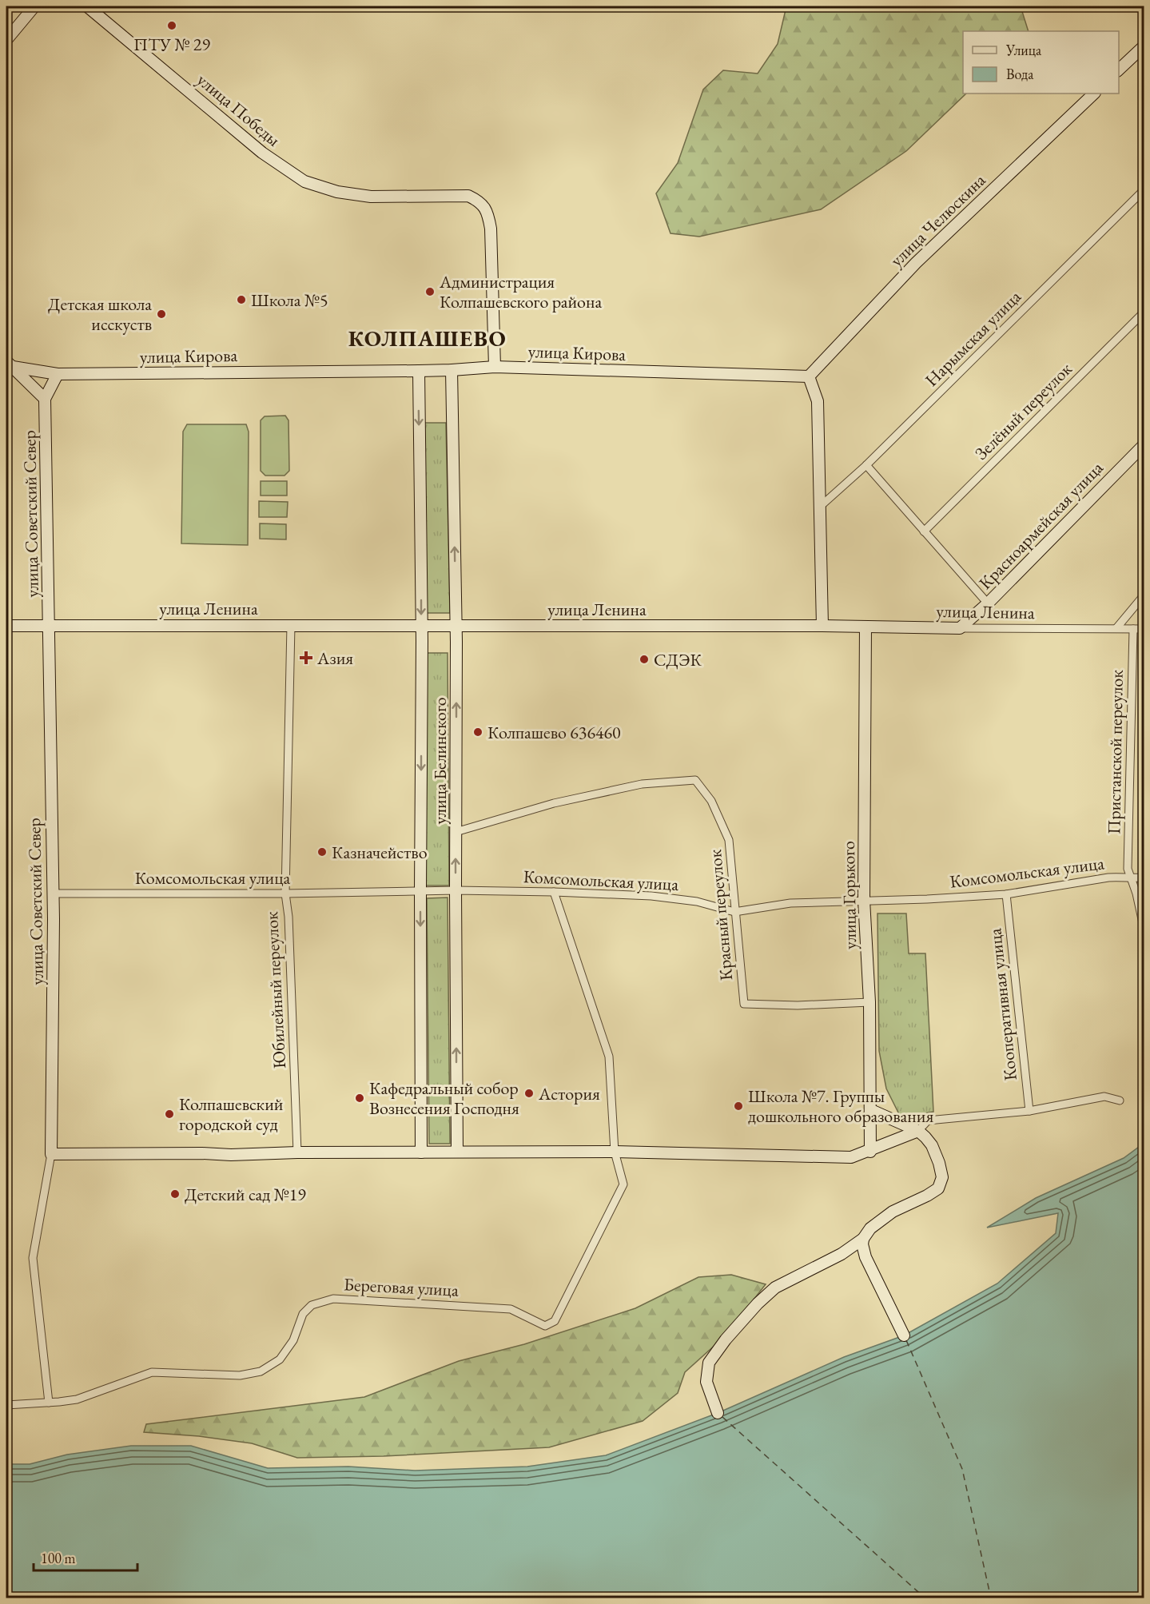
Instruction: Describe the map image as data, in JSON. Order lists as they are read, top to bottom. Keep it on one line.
{"streets":{"street":["улица Победы","улица Челюскина","Нарымская улица","улица Кирова","Зелёный переулок","улица Советский Север","Красноармейская улица","улица Ленина","Пристанской переулок","улица Белинского","Комсомольская улица","улица Горького","Красный переулок","Юбилейный переулок","Кооперативная улица","Береговая улица"]},"crossings":[["улица Победы","улица Кирова"],["улица Челюскина","улица Кирова"],["улица Кирова","улица Белинского"],["улица Советский Север","улица Ленина"],["улица Советский Север","Комсомольская улица"],["улица Советский Север","Береговая улица"],["Красноармейская улица","улица Ленина"],["улица Ленина","Пристанской переулок"],["улица Ленина","улица Белинского"],["улица Ленина","улица Горького"],["улица Ленина","Юбилейный переулок"],["Пристанской переулок","Комсомольская улица"],["улица Белинского","Комсомольская улица"],["улица Белинского","Красный переулок"],["Комсомольская улица","улица Горького"],["Комсомольская улица","Красный переулок"],["Комсомольская улица","Юбилейный переулок"],["Комсомольская улица","Кооперативная улица"],["улица Горького","Красный переулок"]],"districts":["КОЛПАШЕВО"],"places":{"other":["ПТУ № 29","Администрация Колпашевского района","Школа №5","Детская школа исскуств","СДЭК","Колпашево 636460","Казначейство","Астория","Кафедральный собор Вознесения Господня","Школа №7. Группы дошкольного образования","Колпашевский городской суд","Детский сад №19"],"health":["Азия"]},"legend":["Улица","Вода"],"scale_bar":"100 m"}
